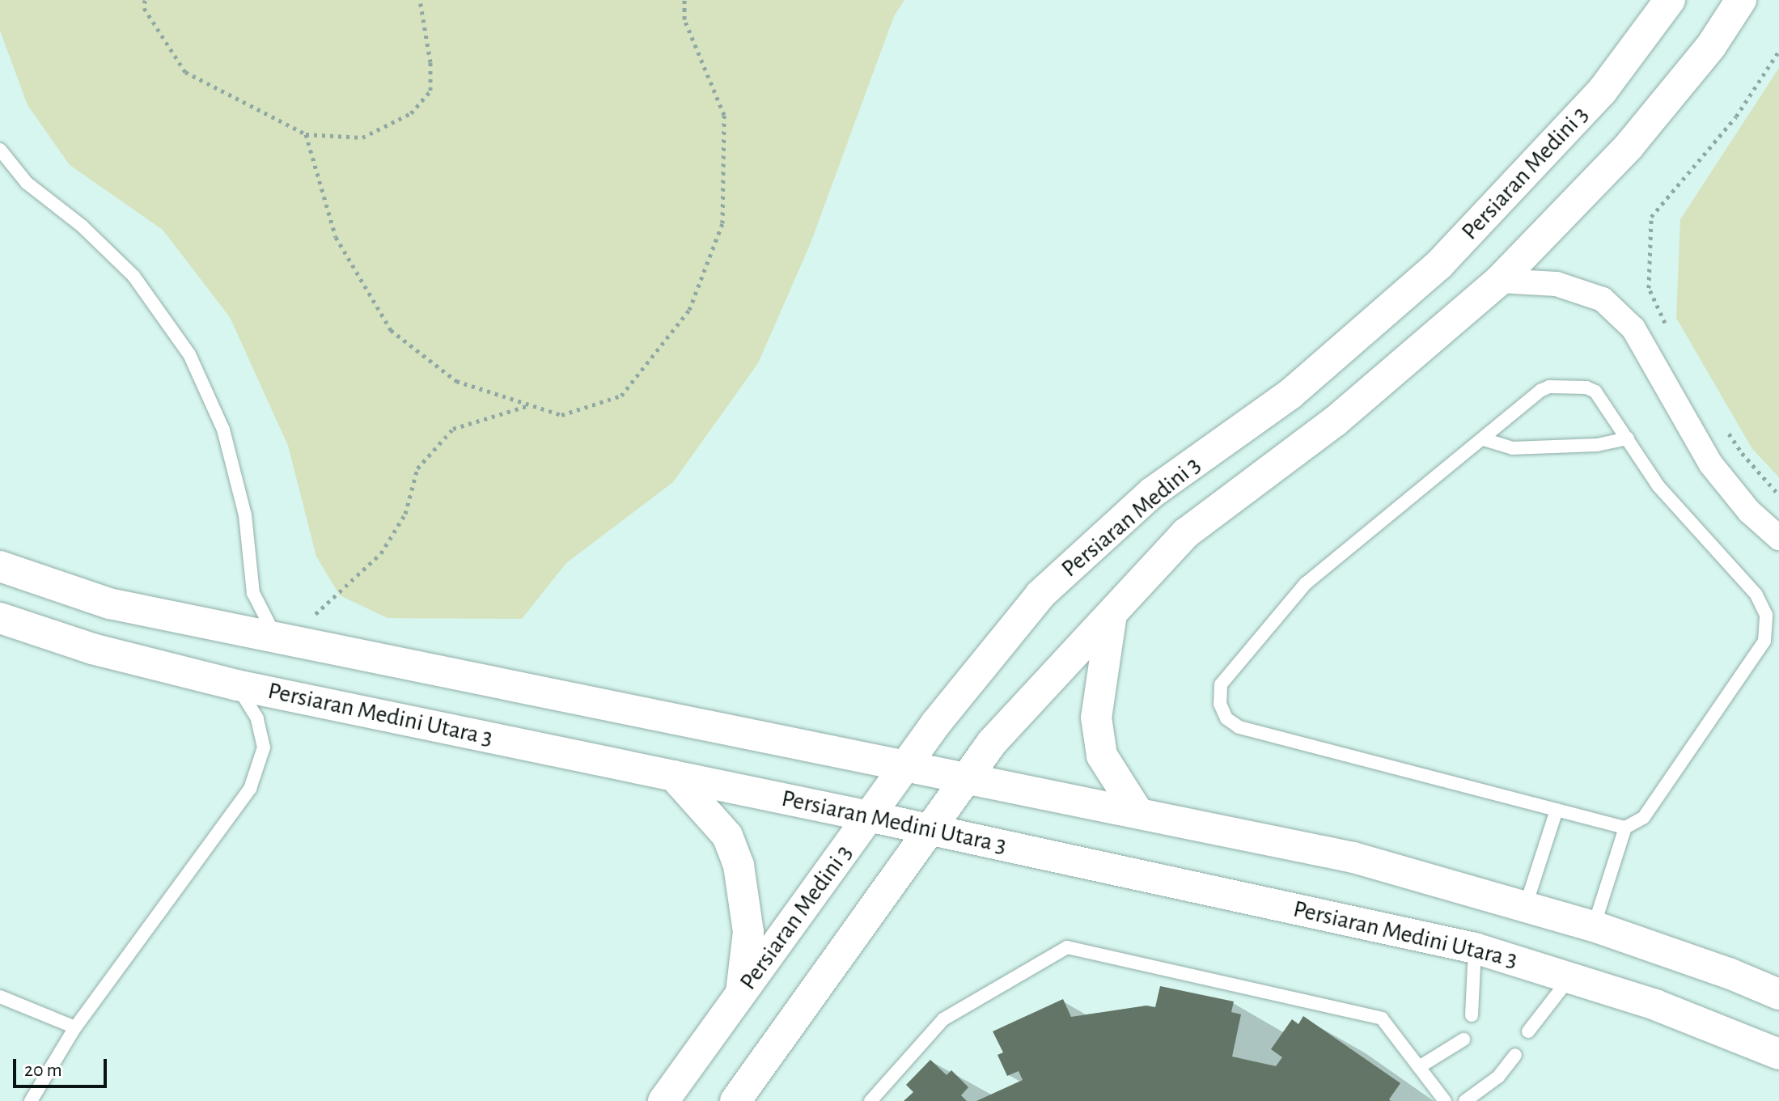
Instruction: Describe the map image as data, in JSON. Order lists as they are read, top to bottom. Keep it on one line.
{"streets":{"street":["Persiaran Medini 3","Persiaran Medini Utara 3"]},"crossings":[["Persiaran Medini 3","Persiaran Medini Utara 3"]],"scale_bar":"20 m"}
